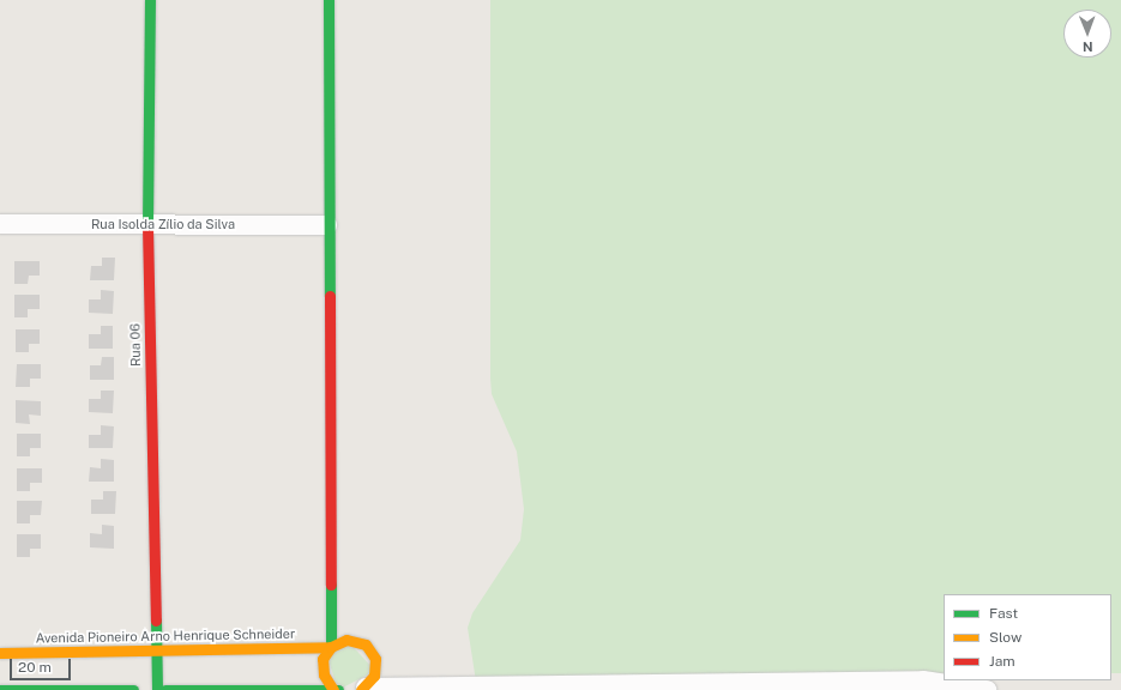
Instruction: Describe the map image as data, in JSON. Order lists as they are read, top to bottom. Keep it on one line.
{"streets":{"street":["Rua Isolda Zílio da Silva","Rua 06","Avenida Pioneiro Arno Henrique Schneider"]},"crossings":[["Rua Isolda Zílio da Silva","Rua 06"],["Rua 06","Avenida Pioneiro Arno Henrique Schneider"]],"legend":["Fast","Slow","Jam"],"scale_bar":"20 m","north":"bottom"}
